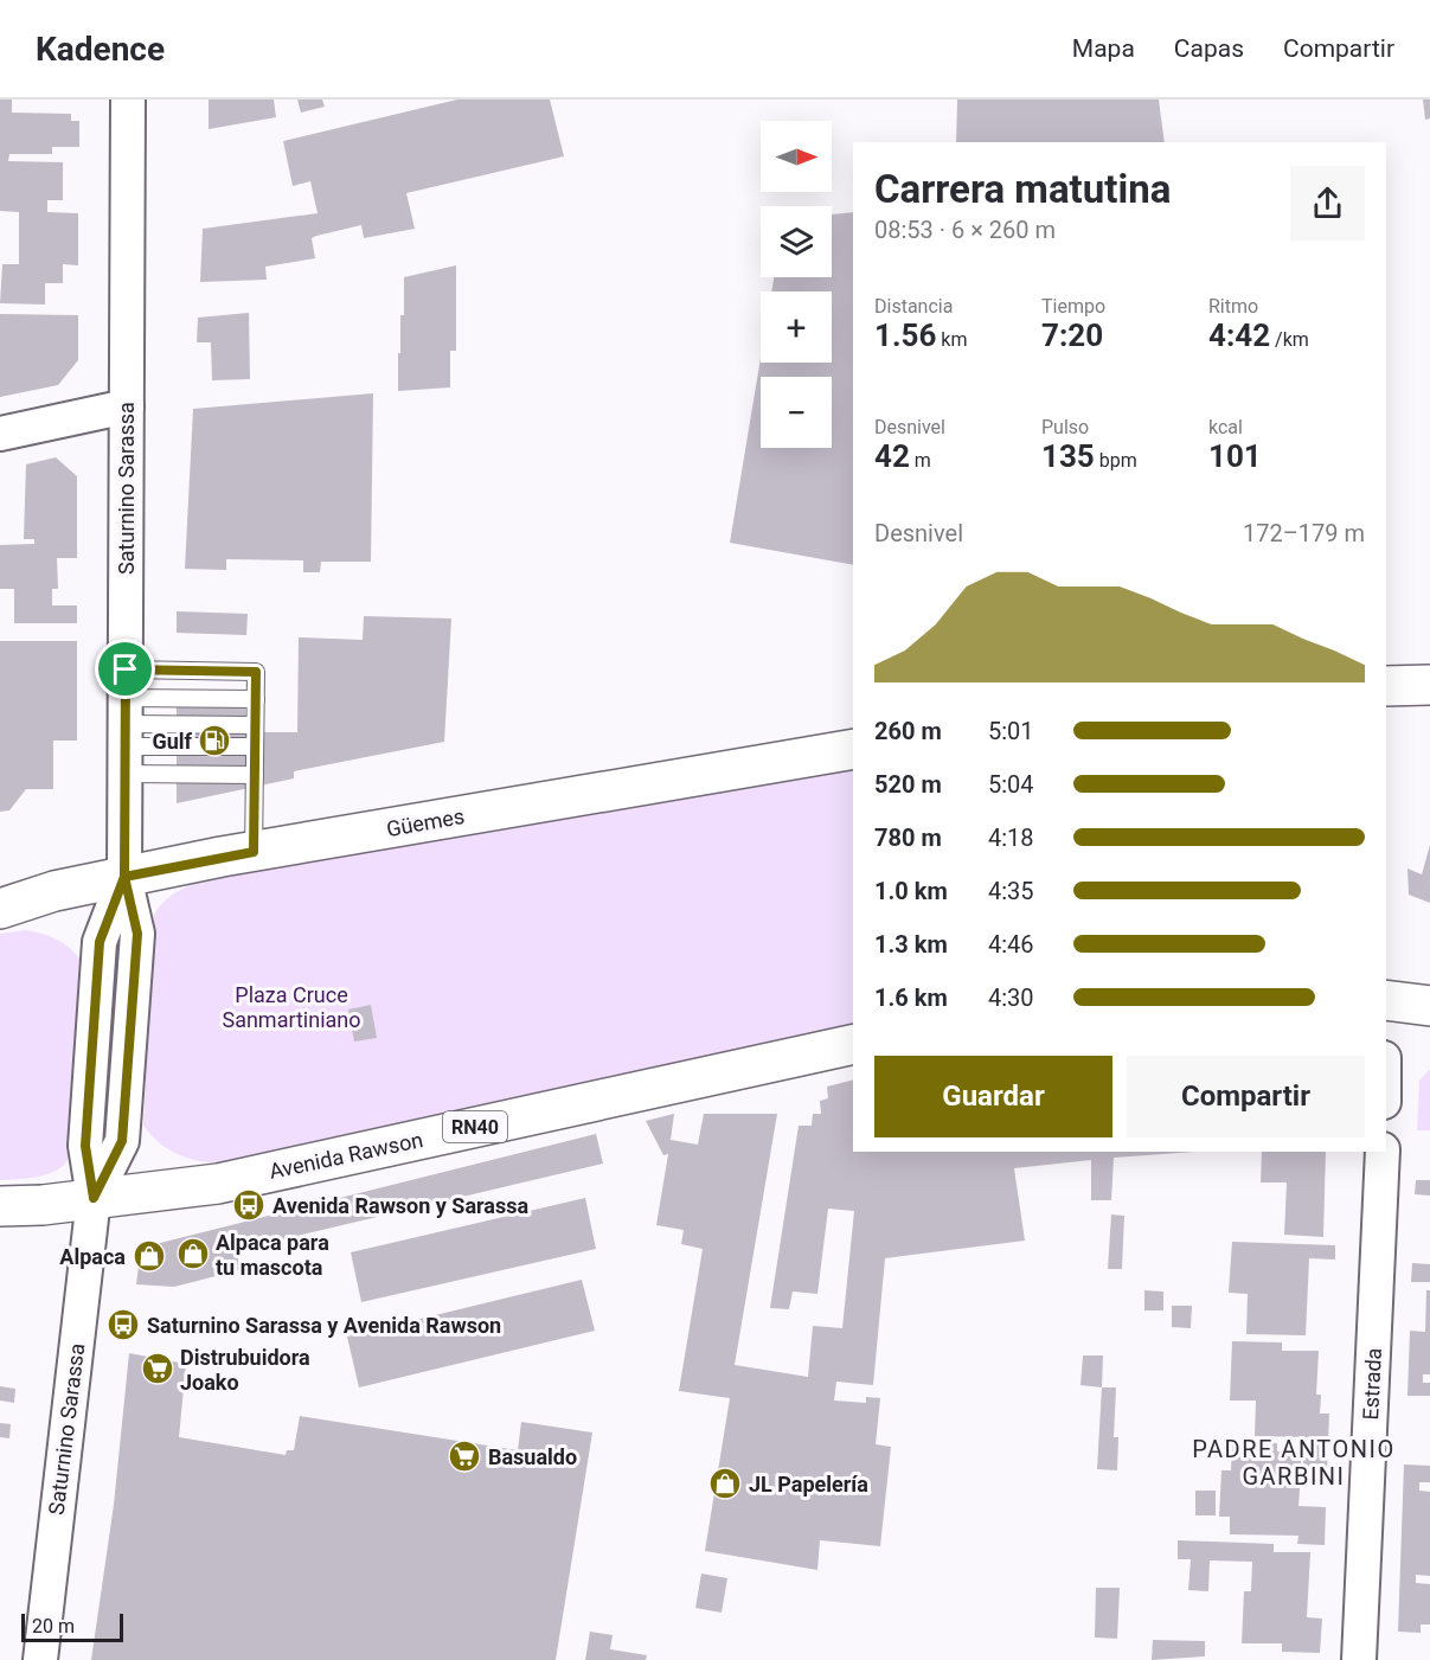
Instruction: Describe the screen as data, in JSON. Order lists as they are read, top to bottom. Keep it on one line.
{"streets":{"main road":["Güemes","RN40","Avenida Rawson"],"street":["Saturnino Sarassa","Estrada"]},"crossings":[["Saturnino Sarassa","Güemes"],["Saturnino Sarassa","Avenida Rawson"]],"districts":["PADRE ANTONIO GARBINI"],"parks":["Plaza Cruce Sanmartiniano"],"places":{"fuel station":["Gulf"],"bus stop":["Avenida Rawson y Sarassa","Saturnino Sarassa y Avenida Rawson"],"shop":["Alpaca para tu mascota","Alpaca","JL Papelería"],"supermarket":["Distrubuidora Joako","Basualdo"]},"scale_bar":"20 m","north":"right","page":{"header":"Kadence","nav":["Mapa","Capas","Compartir"],"map_buttons":["+","−"],"heading":["Carrera matutina","08:53 · 6 × 260 m"],"stats":[["Distancia","1.56 km"],["Tiempo","7:20"],["Ritmo","4:42 /km"],["Desnivel","42 m"],["Pulso","135 bpm"],["kcal","101"]],"chart":["Desnivel","172–179 m"],"list":[{"name":"260 m","note":"5:01"},{"name":"520 m","note":"5:04"},{"name":"780 m","note":"4:18"},{"name":"1.0 km","note":"4:35"},{"name":"1.3 km","note":"4:46"},{"name":"1.6 km","note":"4:30"}],"buttons":["Guardar","Compartir"],"scale":"20 m"}}
